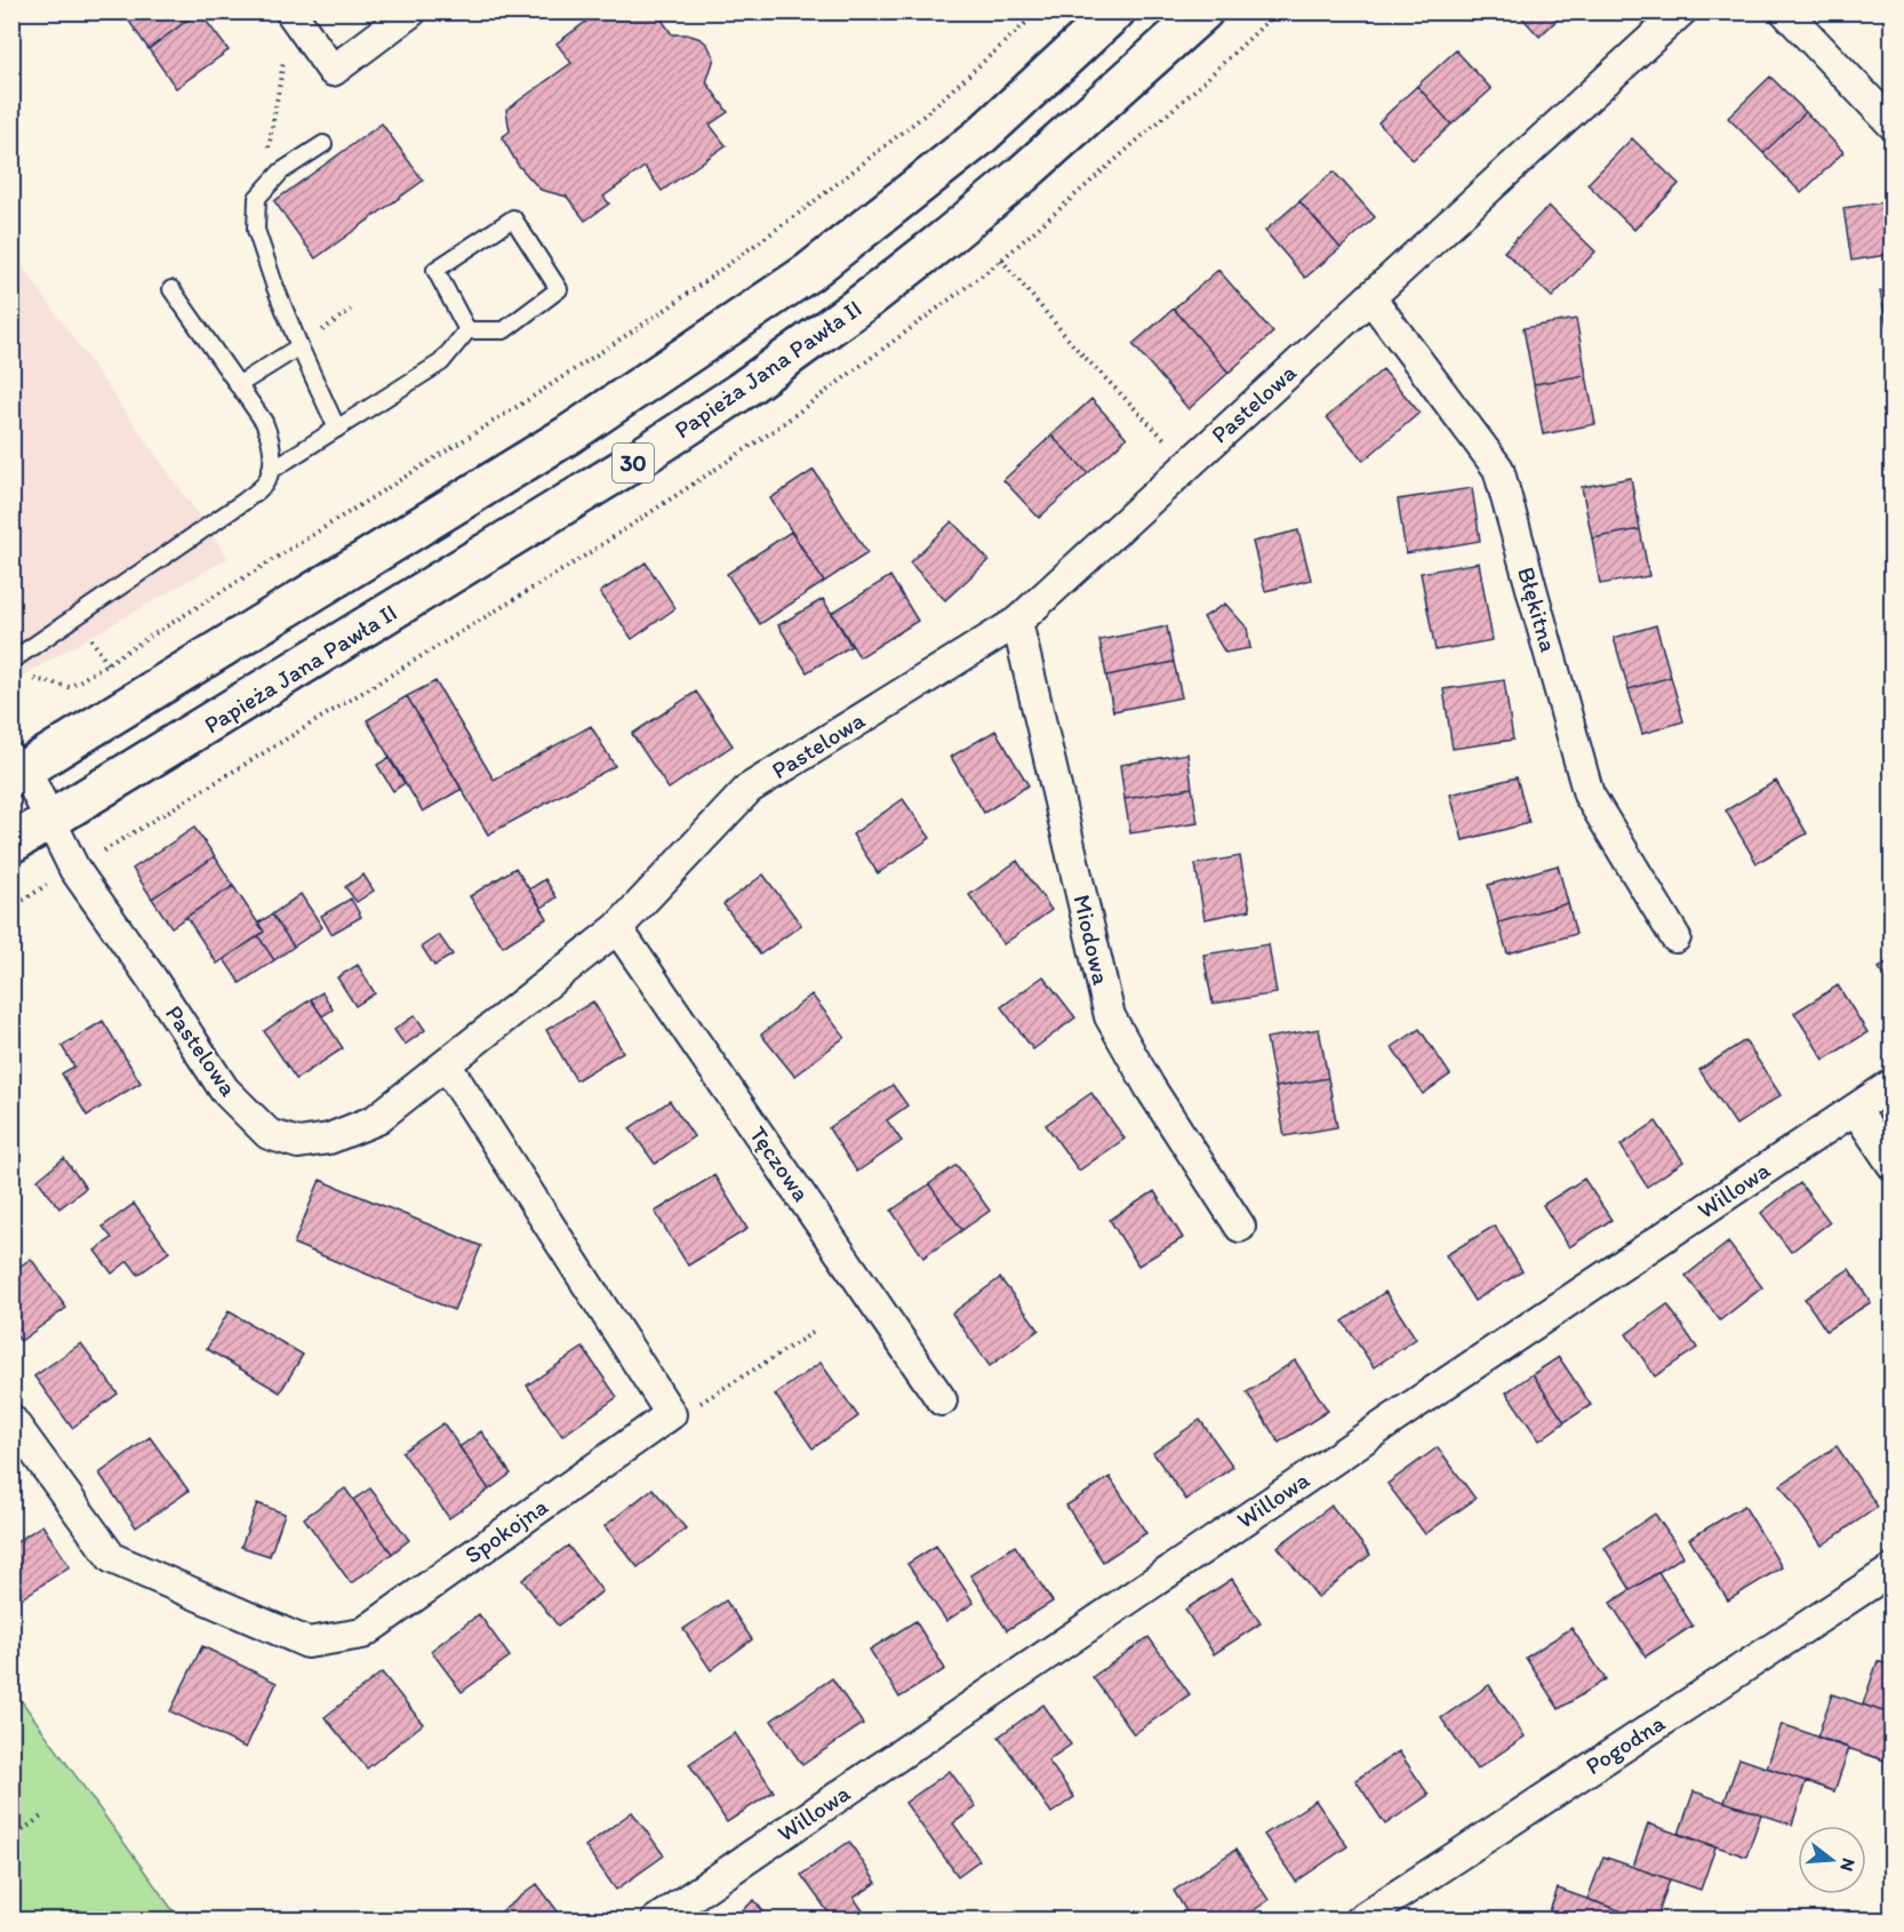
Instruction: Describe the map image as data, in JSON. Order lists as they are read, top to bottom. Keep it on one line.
{"streets":{"main road":["Papieża Jana Pawła II","30"],"street":["Pastelowa","Błękitna","Miodowa","Tęczowa","Willowa","Spokojna","Pogodna"]},"crossings":[["Papieża Jana Pawła II","Pastelowa"],["Pastelowa","30"],["Pastelowa","Błękitna"],["Pastelowa","Miodowa"],["Pastelowa","Tęczowa"]],"north":"right"}
